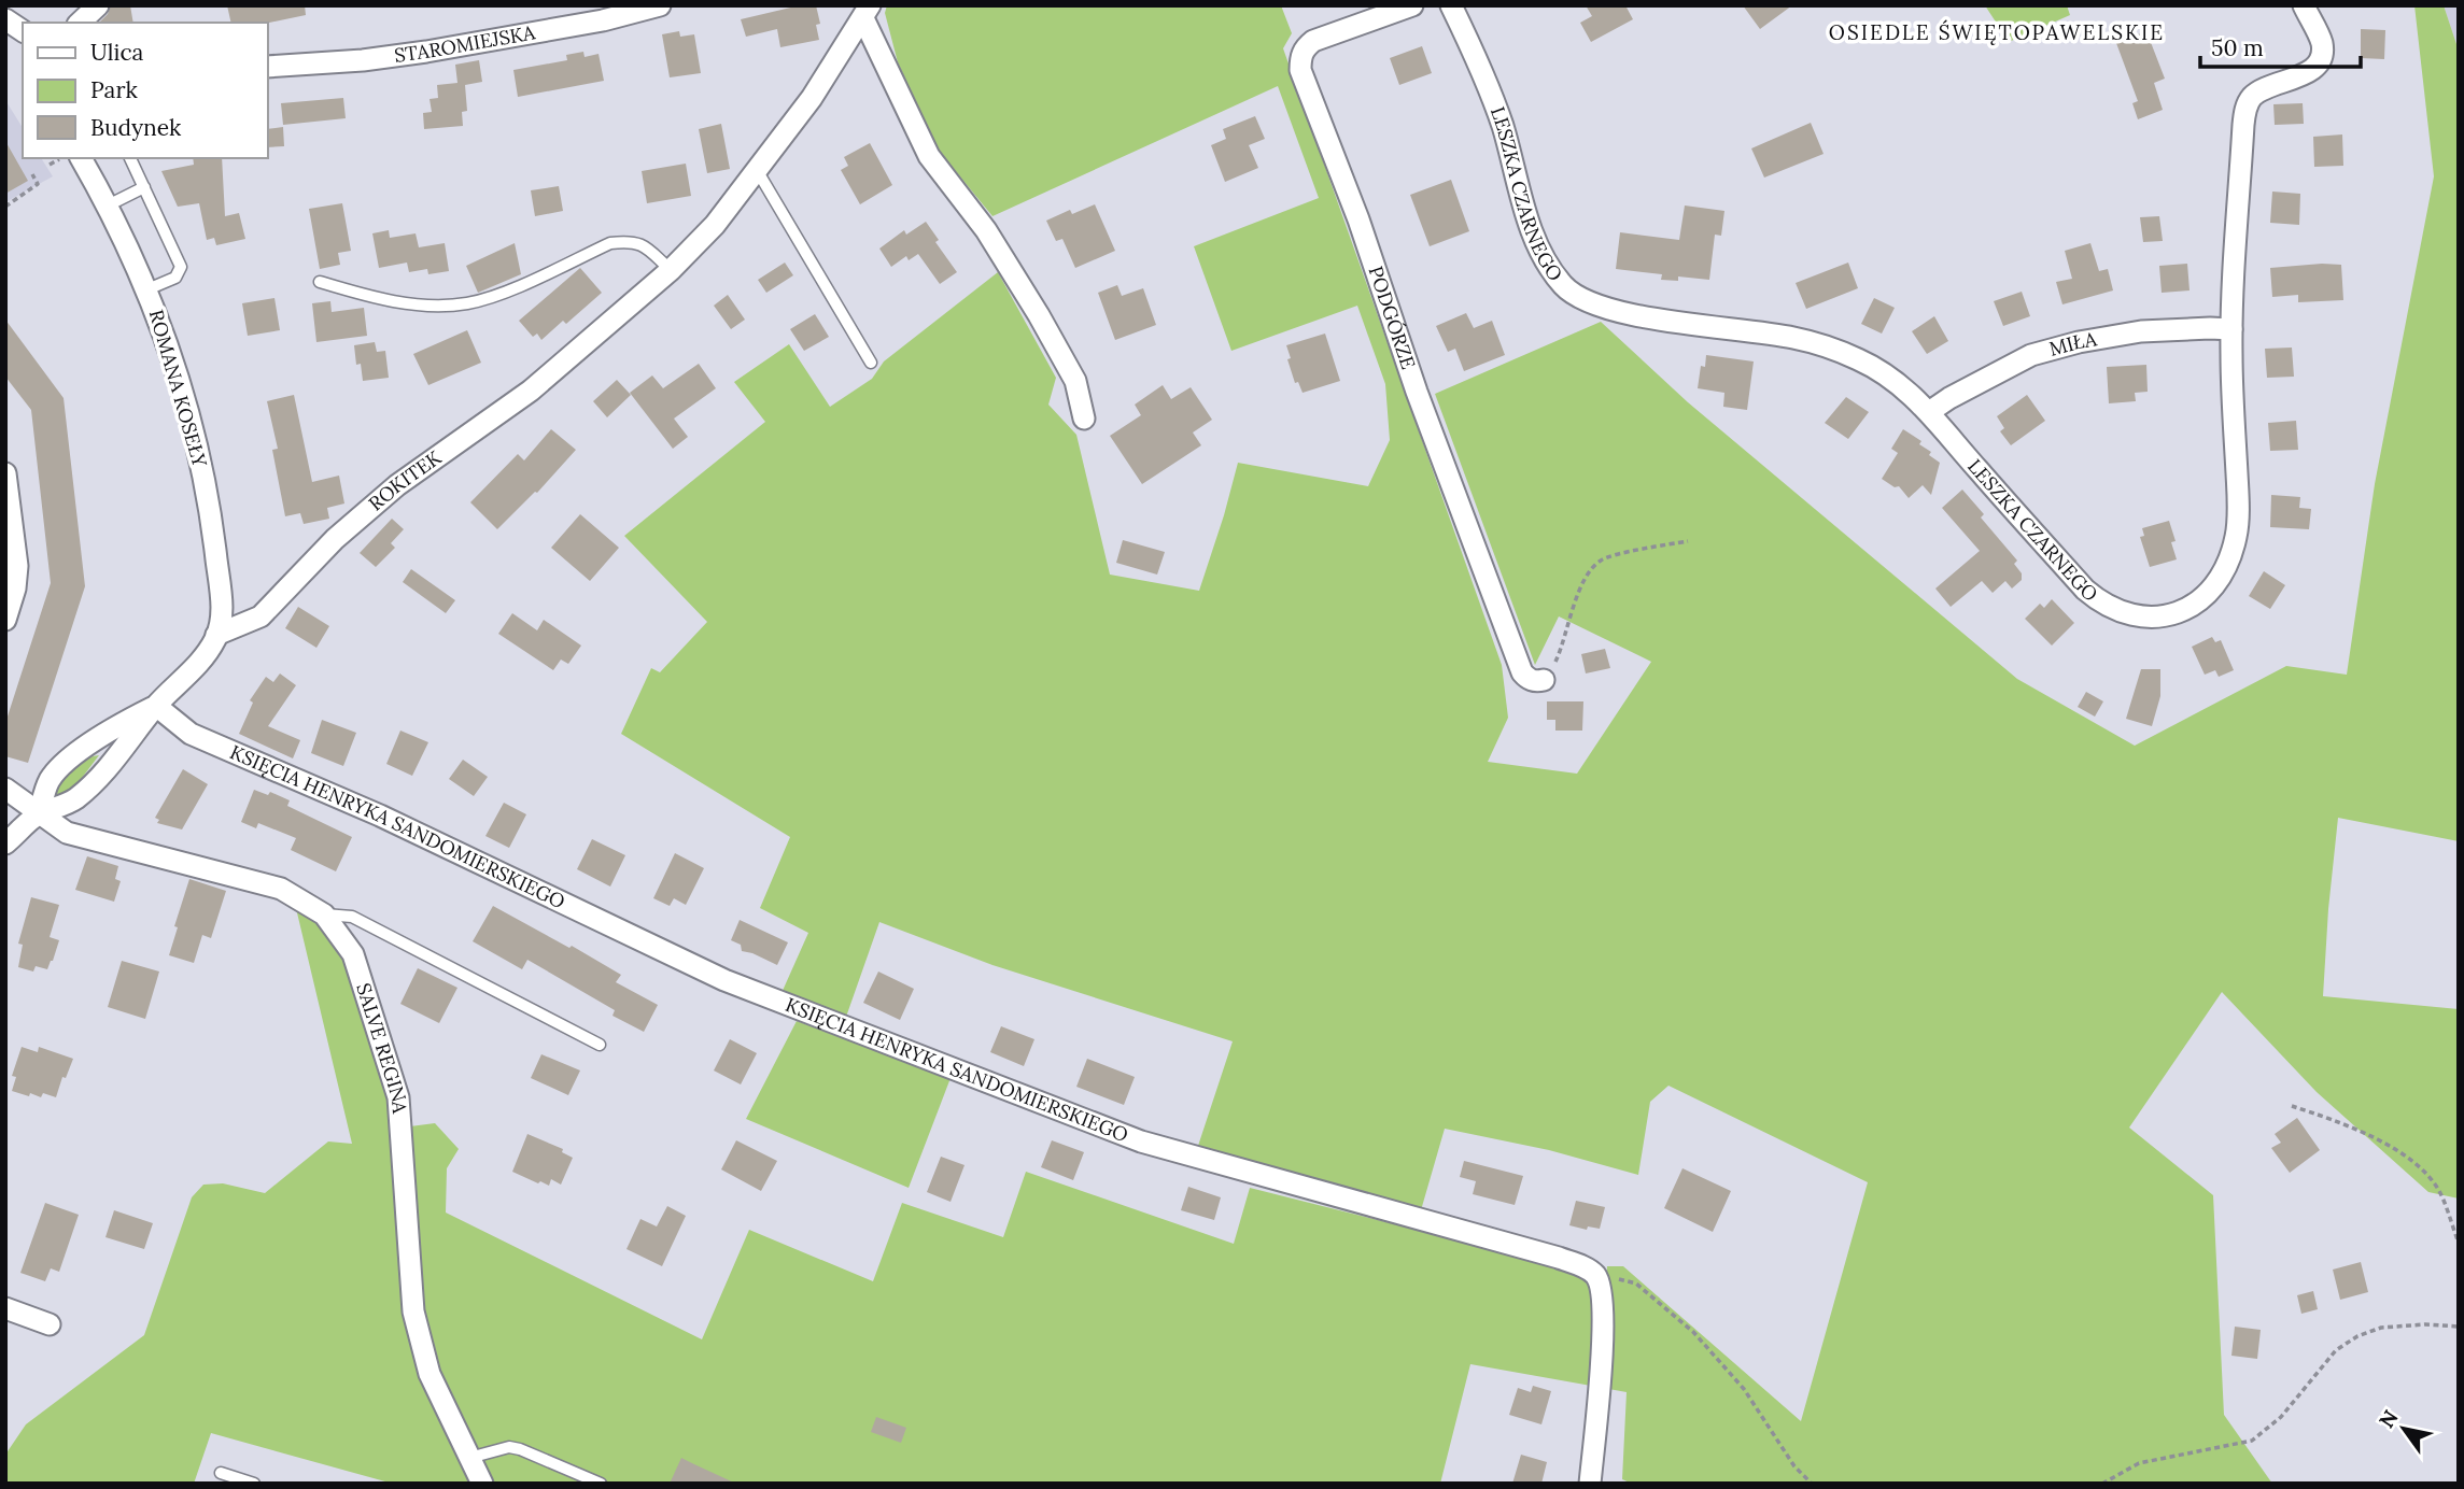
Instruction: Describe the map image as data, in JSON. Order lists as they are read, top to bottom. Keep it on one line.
{"streets":{"street":["STAROMIEJSKA","LESZKA CZARNEGO","PODGÓRZE","MIŁA","ROMANA KOSEŁY","ROKITEK","KSIĘCIA HENRYKA SANDOMIERSKIEGO","SALVE REGINA"]},"crossings":[["LESZKA CZARNEGO","MIŁA"],["ROMANA KOSEŁY","ROKITEK"]],"districts":["OSIEDLE ŚWIĘTOPAWELSKIE"],"legend":["Ulica","Park","Budynek"],"scale_bar":"50 m","north":"top left"}
